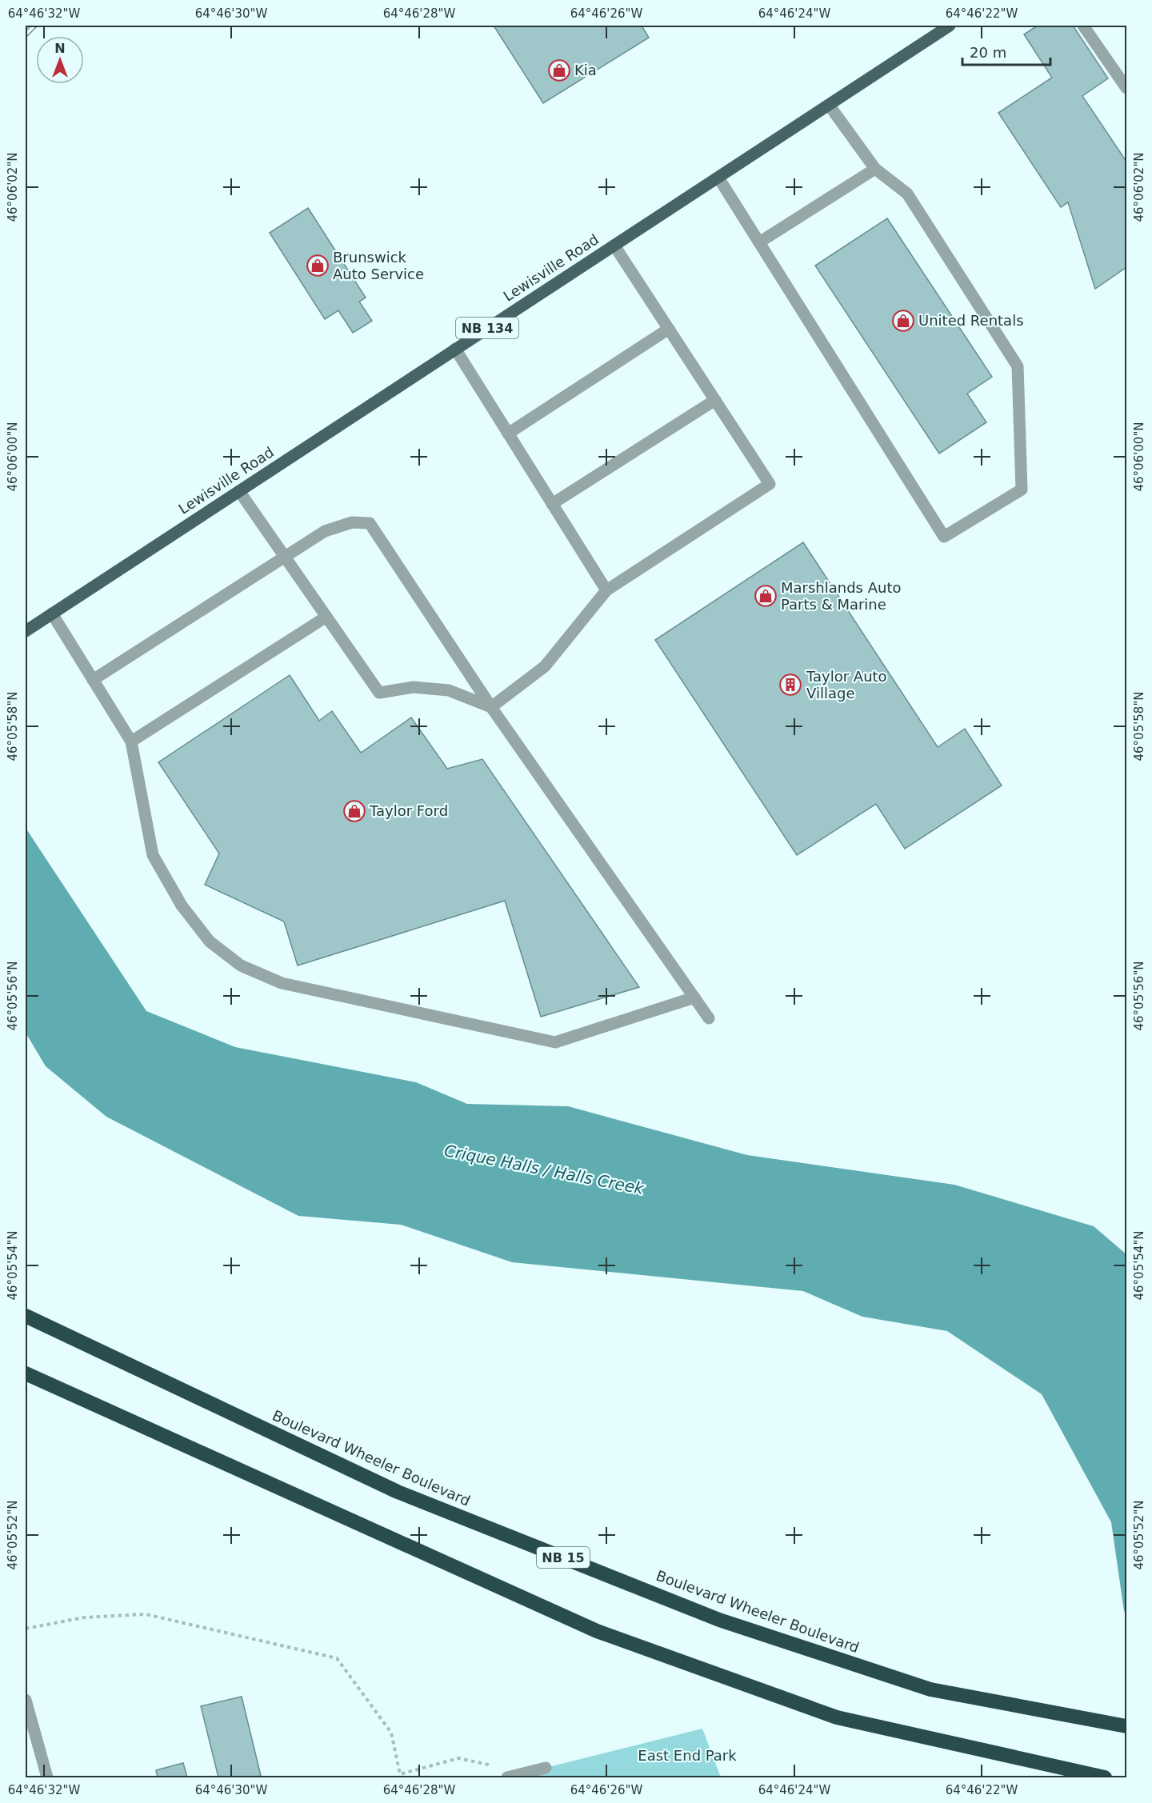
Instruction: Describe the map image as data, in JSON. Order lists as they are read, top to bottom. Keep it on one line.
{"streets":{"highway":["Boulevard Wheeler Boulevard","NB 15"],"main road":["Lewisville Road","NB 134"]},"water":["Crique Halls / Halls Creek"],"parks":["East End Park"],"places":{"shop":["Kia","Brunswick Auto Service","United Rentals","Marshlands Auto Parts & Marine","Taylor Ford"],"building":["Taylor Auto Village"]},"scale_bar":"20 m","north":"top","coordinates":["64°46'32\"W","64°46'30\"W","64°46'28\"W","64°46'26\"W","64°46'24\"W","64°46'22\"W","46°06'02\"N","46°06'00\"N","46°05'58\"N","46°05'56\"N","46°05'54\"N","46°05'52\"N"]}
